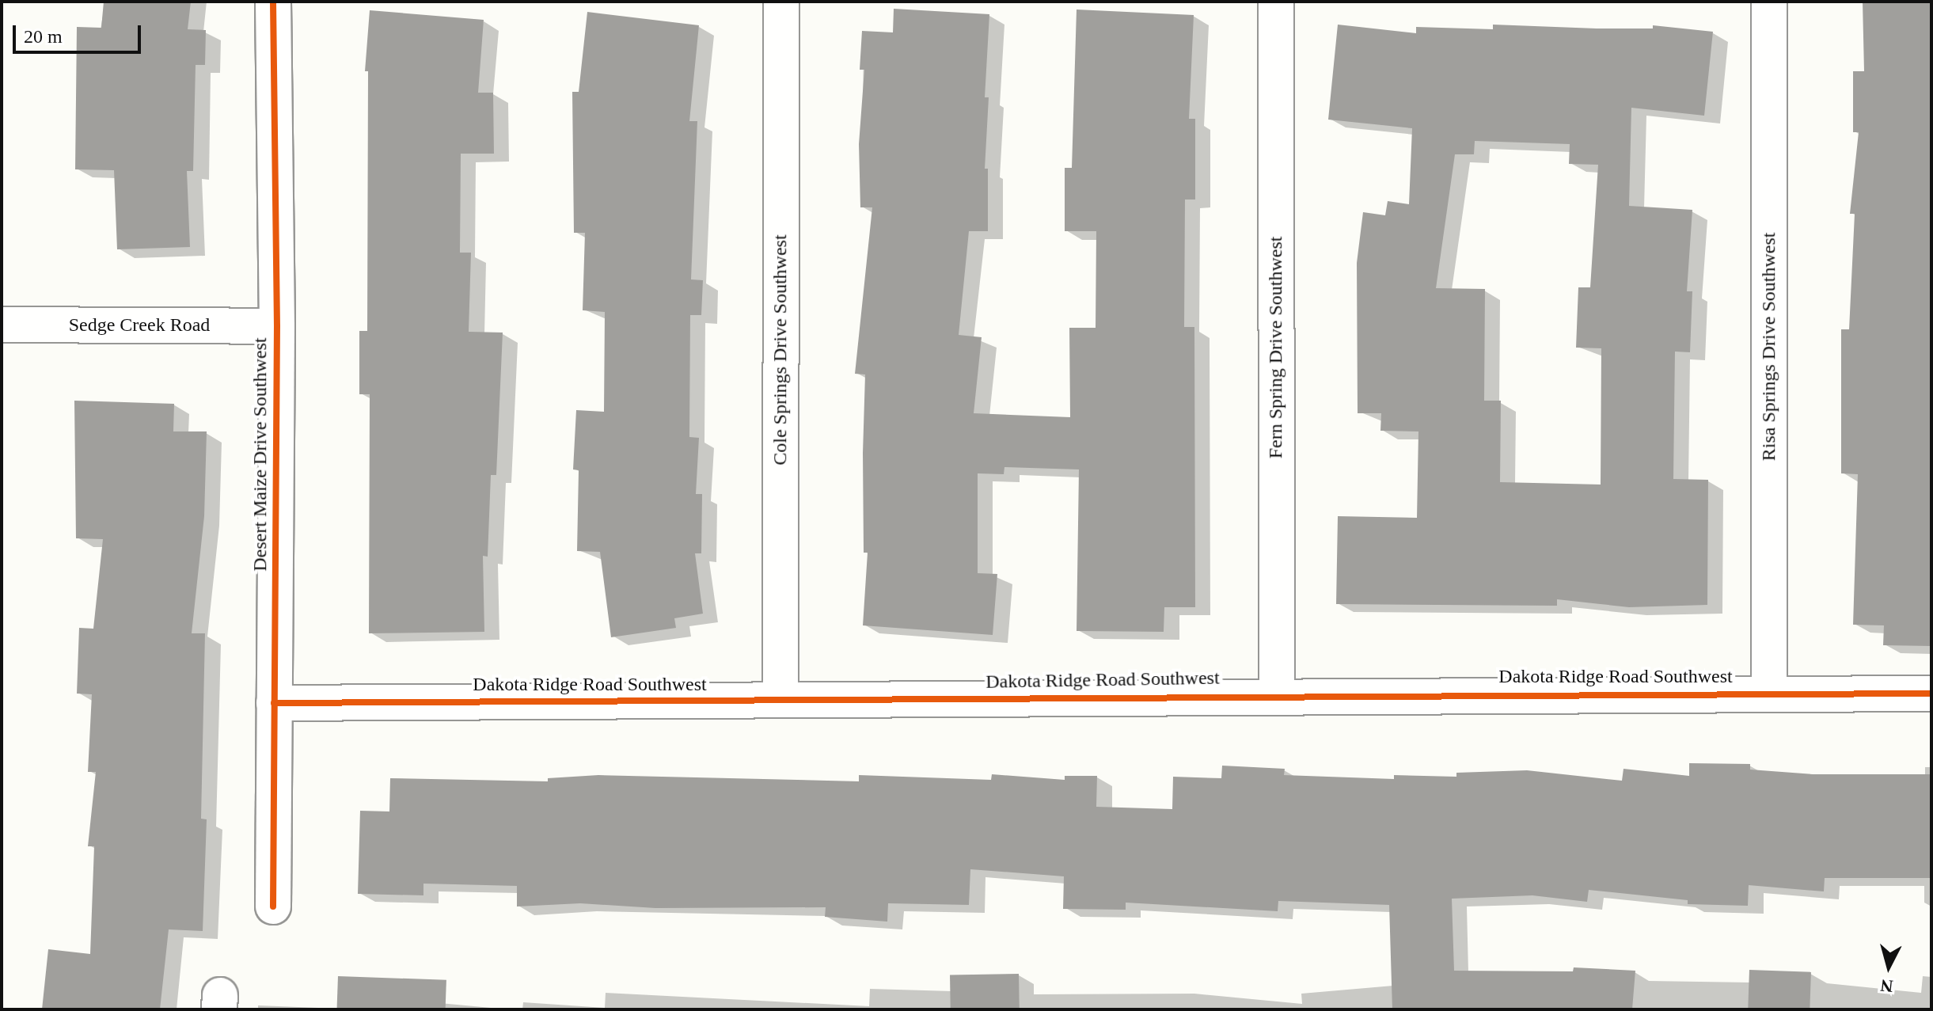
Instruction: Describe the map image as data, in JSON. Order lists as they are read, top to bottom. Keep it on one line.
{"streets":{"street":["Sedge Creek Road","Risa Springs Drive Southwest","Fern Spring Drive Southwest","Cole Springs Drive Southwest","Desert Maize Drive Southwest","Dakota Ridge Road Southwest"]},"crossings":[["Sedge Creek Road","Desert Maize Drive Southwest"],["Risa Springs Drive Southwest","Dakota Ridge Road Southwest"],["Fern Spring Drive Southwest","Dakota Ridge Road Southwest"],["Cole Springs Drive Southwest","Dakota Ridge Road Southwest"],["Desert Maize Drive Southwest","Dakota Ridge Road Southwest"]],"scale_bar":"20 m","north":"bottom"}
